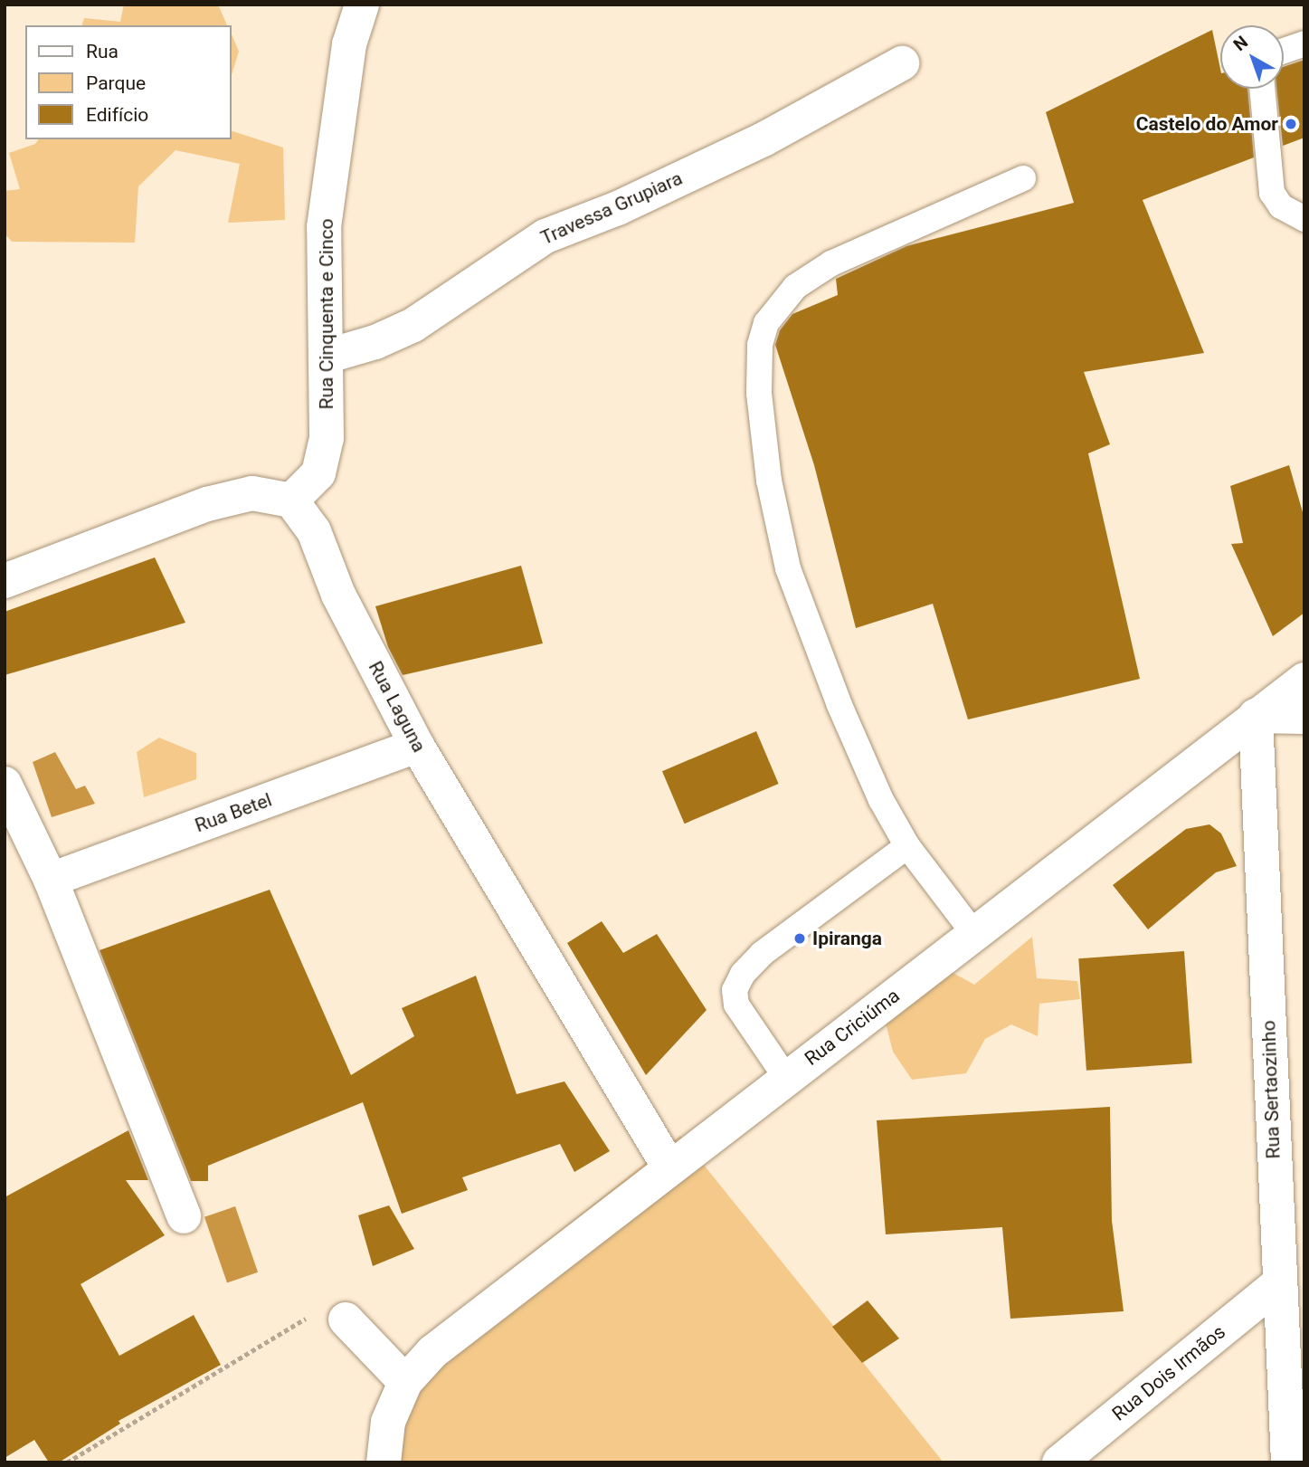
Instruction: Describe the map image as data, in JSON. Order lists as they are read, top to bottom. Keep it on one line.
{"streets":{"street":["Travessa Grupiara","Rua Cinquenta e Cinco","Rua Laguna","Rua Betel","Rua Criciúma","Rua Sertaozinho","Rua Dois Irmãos"]},"crossings":[["Travessa Grupiara","Rua Cinquenta e Cinco"],["Rua Cinquenta e Cinco","Rua Laguna"],["Rua Laguna","Rua Betel"],["Rua Laguna","Rua Criciúma"],["Rua Criciúma","Rua Sertaozinho"],["Rua Sertaozinho","Rua Dois Irmãos"]],"places":["Castelo do Amor","Ipiranga"],"legend":["Rua","Parque","Edifício"],"north":"top left"}
